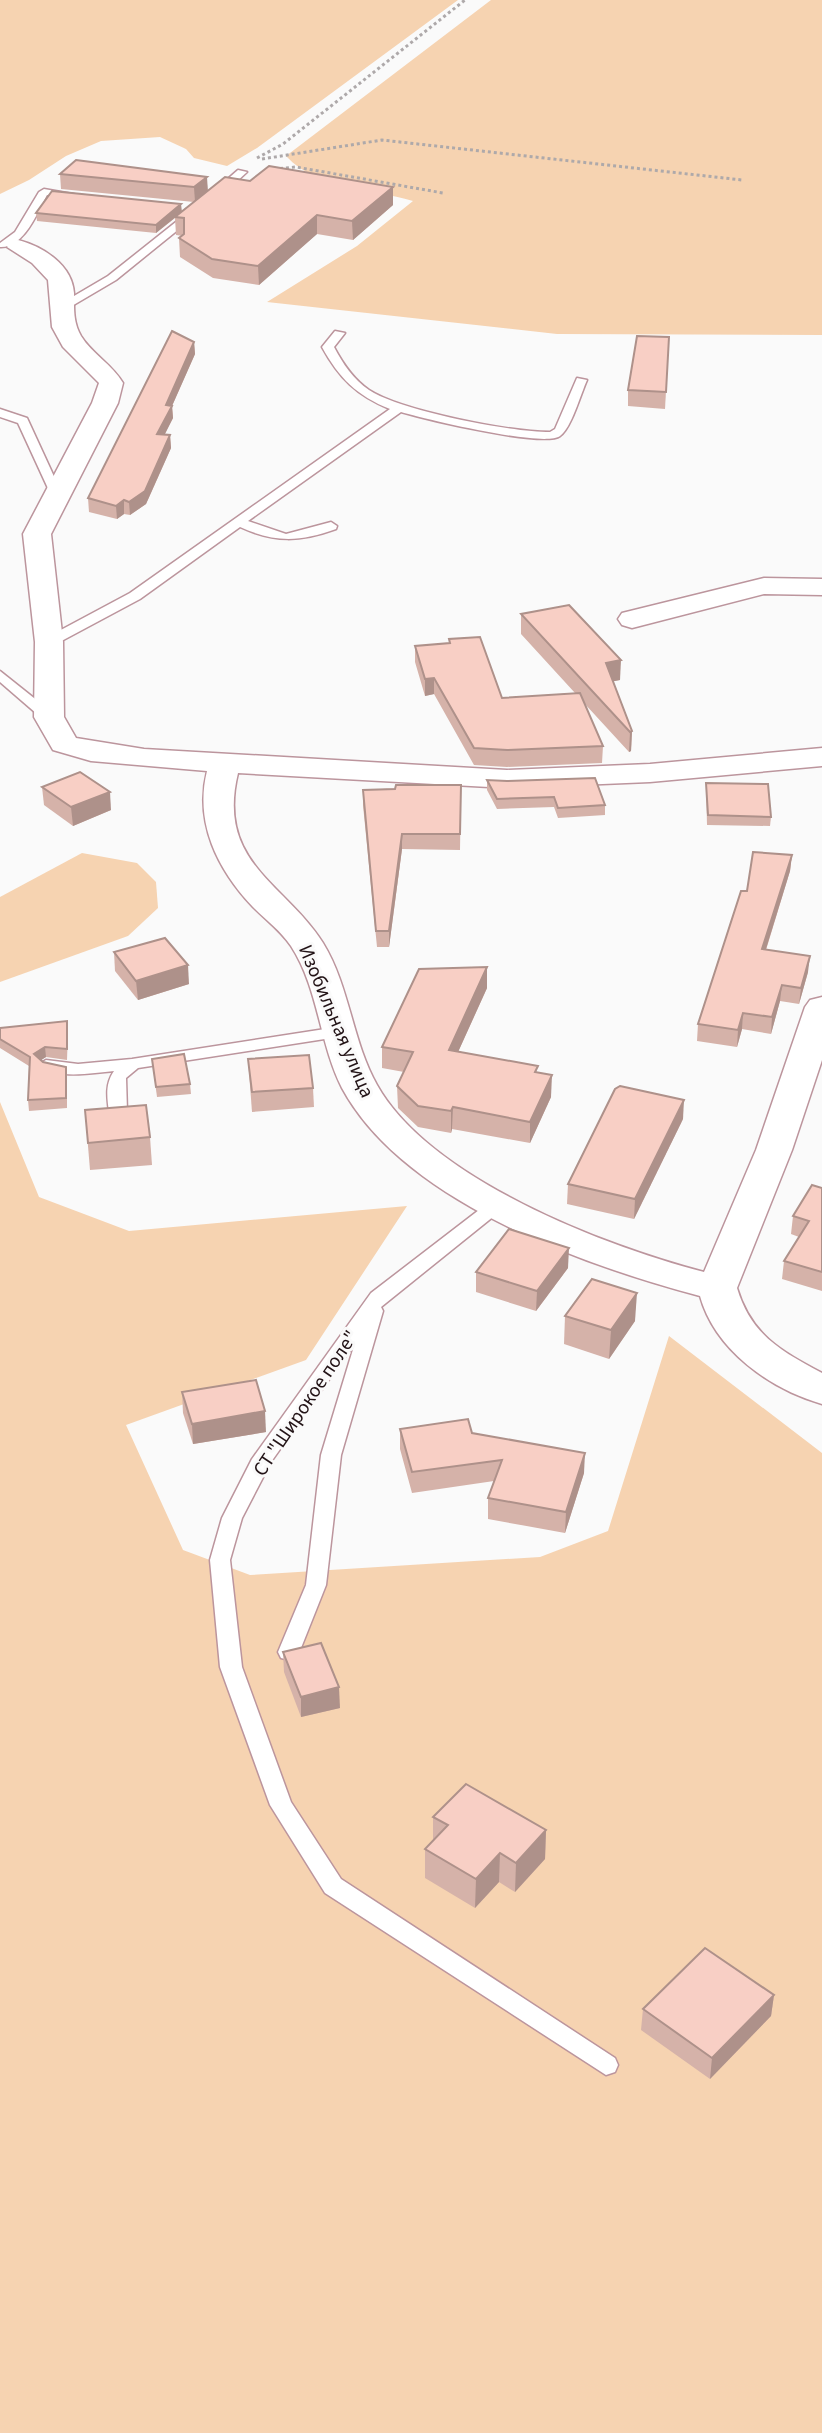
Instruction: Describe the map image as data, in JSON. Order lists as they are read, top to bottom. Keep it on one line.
{"streets":{"street":["Изобильная улица"],"lane":["СТ \"Широкое поле\""]},"crossings":[["Изобильная улица","СТ \"Широкое поле\""]]}
